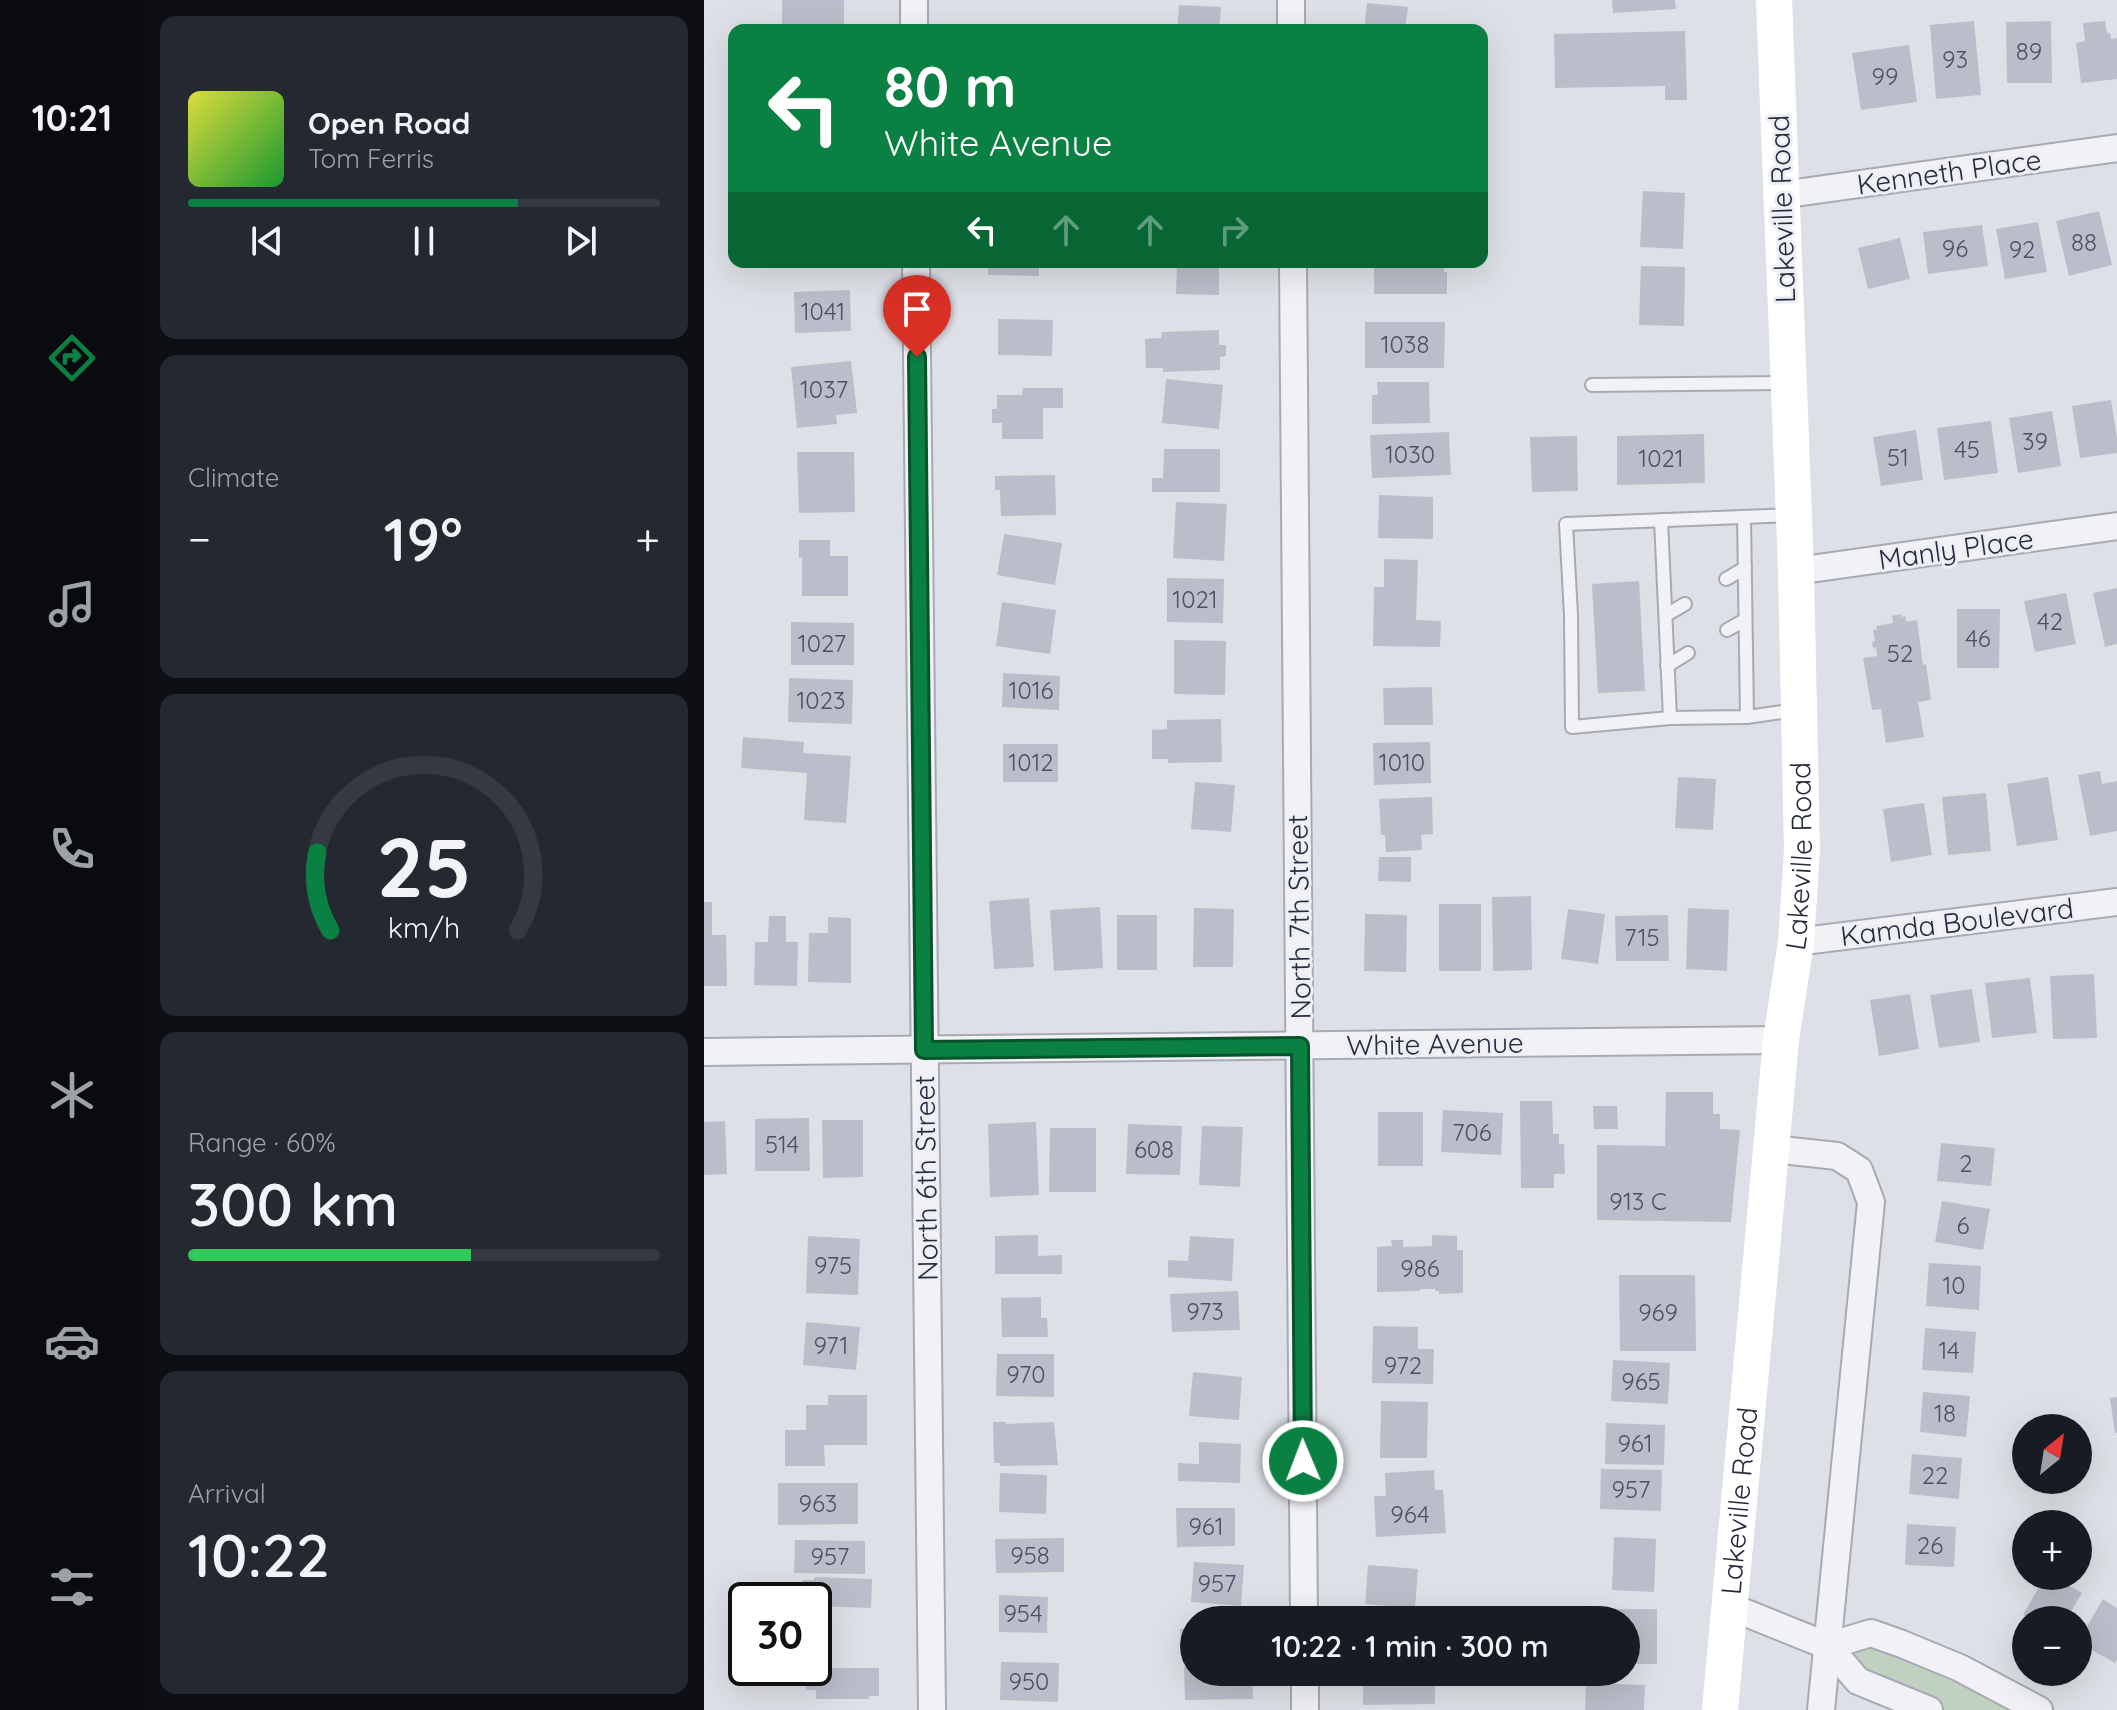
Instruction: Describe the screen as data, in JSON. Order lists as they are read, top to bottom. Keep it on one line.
{"streets":{"main road":["Lakeville Road"],"street":["Kenneth Place","Manly Place","North 7th Street","Kamda Boulevard","White Avenue","North 6th Street"]},"crossings":[["Kenneth Place","Lakeville Road"],["Lakeville Road","Manly Place"],["Lakeville Road","Kamda Boulevard"],["Lakeville Road","White Avenue"],["North 7th Street","White Avenue"],["White Avenue","North 6th Street"]],"house_numbers":["89","93","99","88","96","92","1041","1038","1037","39","45","1030","51","1021","1021","42","46","1027","52","1016","1023","1012","1010","715","706","514","608","2","913 C","6","975","986","10","973","969","971","14","972","970","965","18","961","22","957","963","964","961","26","958","957","957","954","950"],"north":"top right","page":{"tabs":"10:21","turn":["80 m","White Avenue"],"song":["Open Road","Tom Ferris"],"tile":["Climate",["Range · 60%","300 km"],["Arrival","10:22"]],"heat":["−","19°","+"],"map_buttons":["+","−"],"limit":"30","trip":"10:22 · 1 min · 300 m","gauge":["25","km/h"]}}
